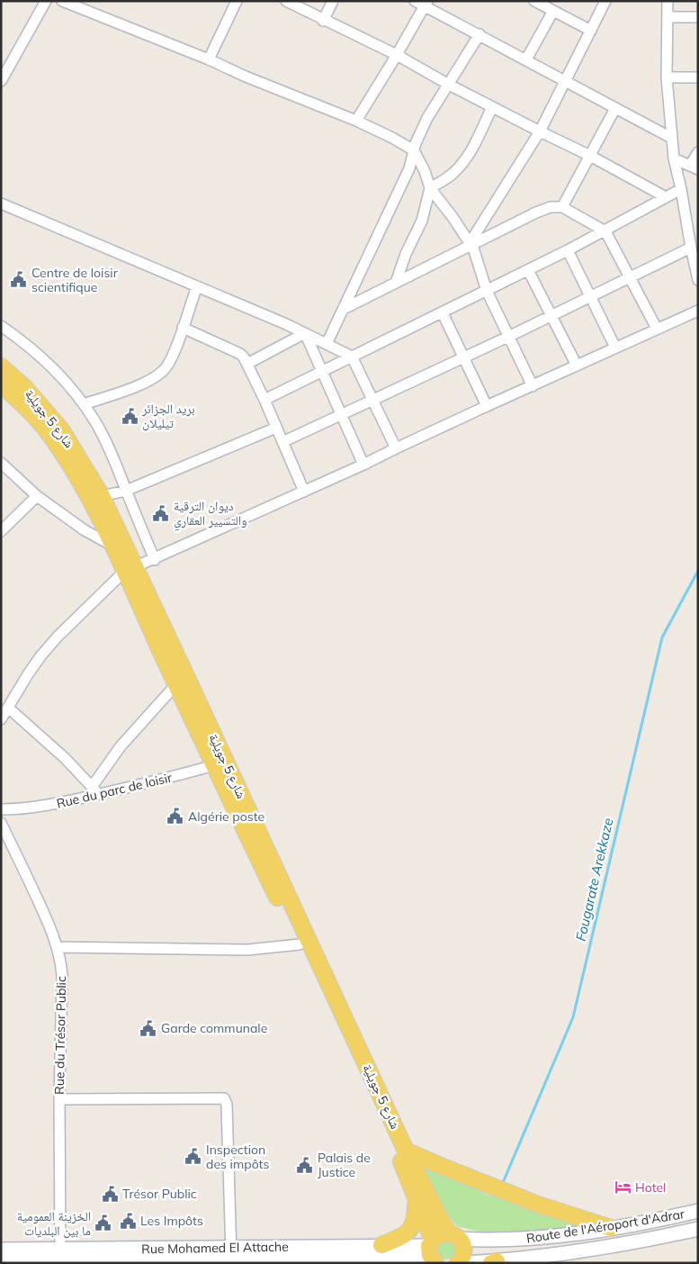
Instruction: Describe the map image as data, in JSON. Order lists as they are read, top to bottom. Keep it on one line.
{"streets":{"main road":["شارع 5 جويلية"],"street":["Rue du parc de loisir","Rue du Trésor Public","Route de l'Aéroport d'Adrar","Rue Mohamed El Attache"]},"crossings":[["شارع 5 جويلية","Rue du parc de loisir"],["شارع 5 جويلية","Route de l'Aéroport d'Adrar"],["شارع 5 جويلية","Rue Mohamed El Attache"],["Rue du Trésor Public","Rue Mohamed El Attache"]],"water":["Fougarate Arekkaze"],"places":{"public building":["Centre de loisir scientifique","بريد الجزائر تيليلان","ديوان الترقية والتسيير العقاري","Algérie poste","Garde communale","Inspection des impôts","Palais de Justice","Trésor Public","Les Impôts","الخزينة العمومية ما بين البلديات"],"hotel":["Hotel"]}}
